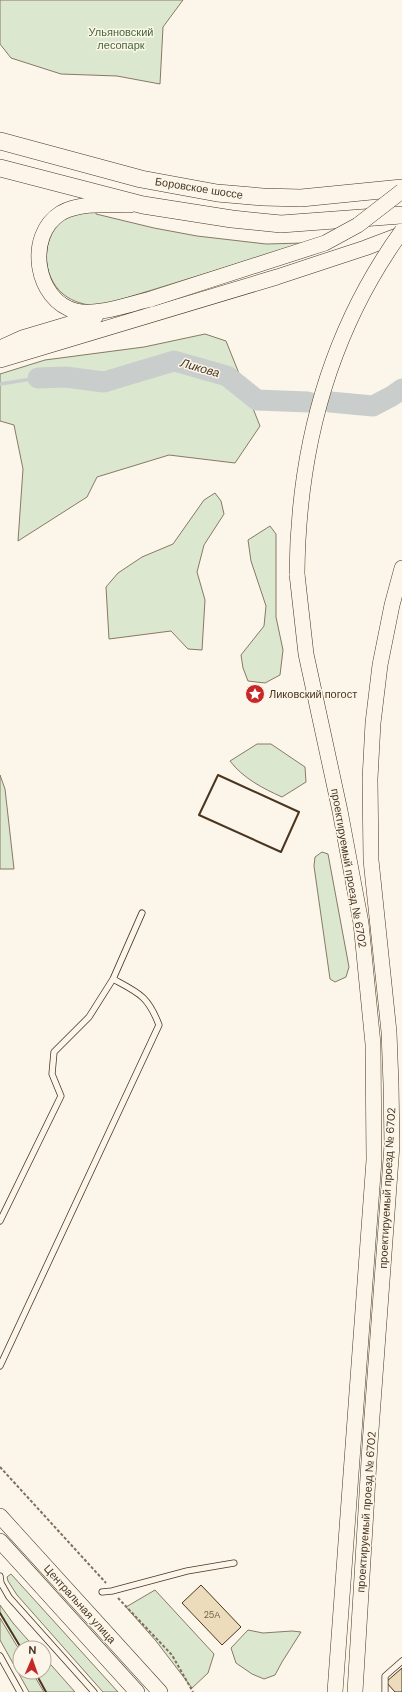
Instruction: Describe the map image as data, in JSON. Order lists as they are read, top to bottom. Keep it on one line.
{"streets":{"main road":["Боровское шоссе","проектируемый проезд № 6702","Центральная улица"]},"water":["Ликова"],"parks":["Ульяновский лесопарк"],"places":{"place":["Ликовский погост"]},"house_numbers":["25А"],"north":"top"}
